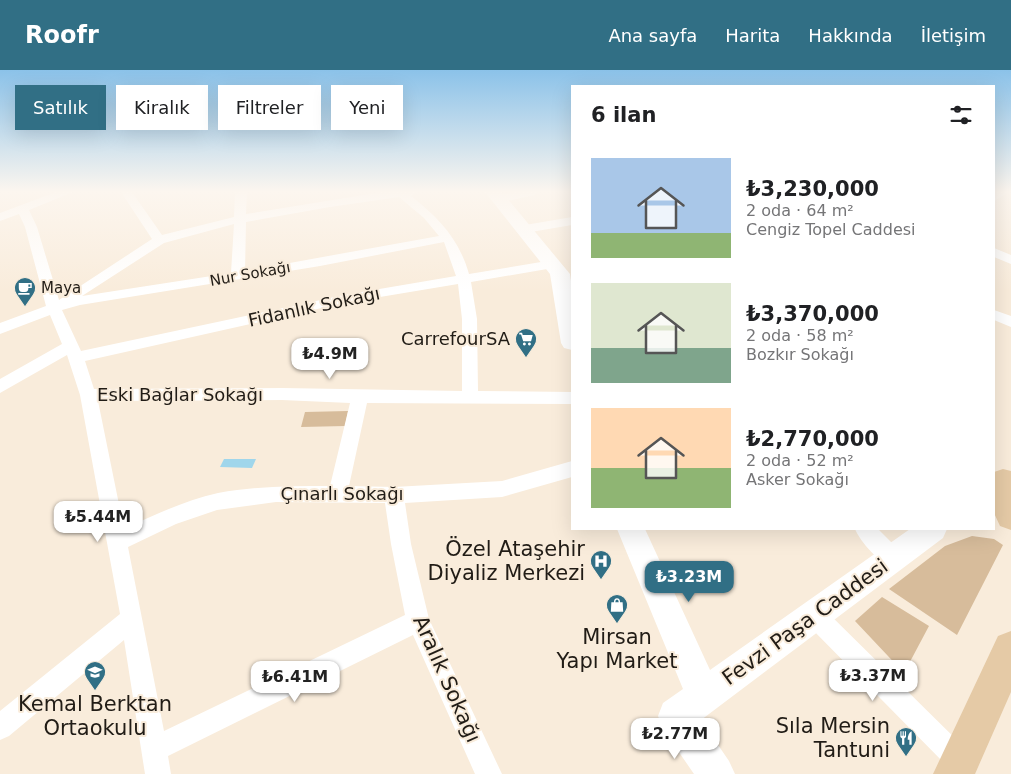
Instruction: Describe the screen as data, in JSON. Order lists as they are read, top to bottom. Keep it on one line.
{"streets":{"street":["Nur Sokağı","Fidanlık Sokağı","Eski Bağlar Sokağı","Çınarlı Sokağı","Fevzi Paşa Caddesi","Aralık Sokağı"]},"crossings":[["Çınarlı Sokağı","Aralık Sokağı"]],"places":{"cafe":["Maya"],"supermarket":["CarrefourSA"],"hospital":["Özel Ataşehir Diyaliz Merkezi"],"shop":["Mirsan Yapı Market"],"school or university":["Kemal Berktan Ortaokulu"],"restaurant":["Sıla Mersin Tantuni"]},"page":{"header":"Roofr","nav":["Ana sayfa","Harita","Hakkında","İletişim"],"chip":["Satılık","Kiralık","Filtreler","Yeni"],"heading":"6 ilan","list":[{"name":"₺3,230,000","note":"2 oda · 64 m² · Cengiz Topel Caddesi"},{"name":"₺3,370,000","note":"2 oda · 58 m² · Bozkır Sokağı"},{"name":"₺2,770,000","note":"2 oda · 52 m² · Asker Sokağı"}],"price":["₺4.9M","₺5.44M","₺3.23M","₺3.37M","₺6.41M","₺2.77M"]}}
